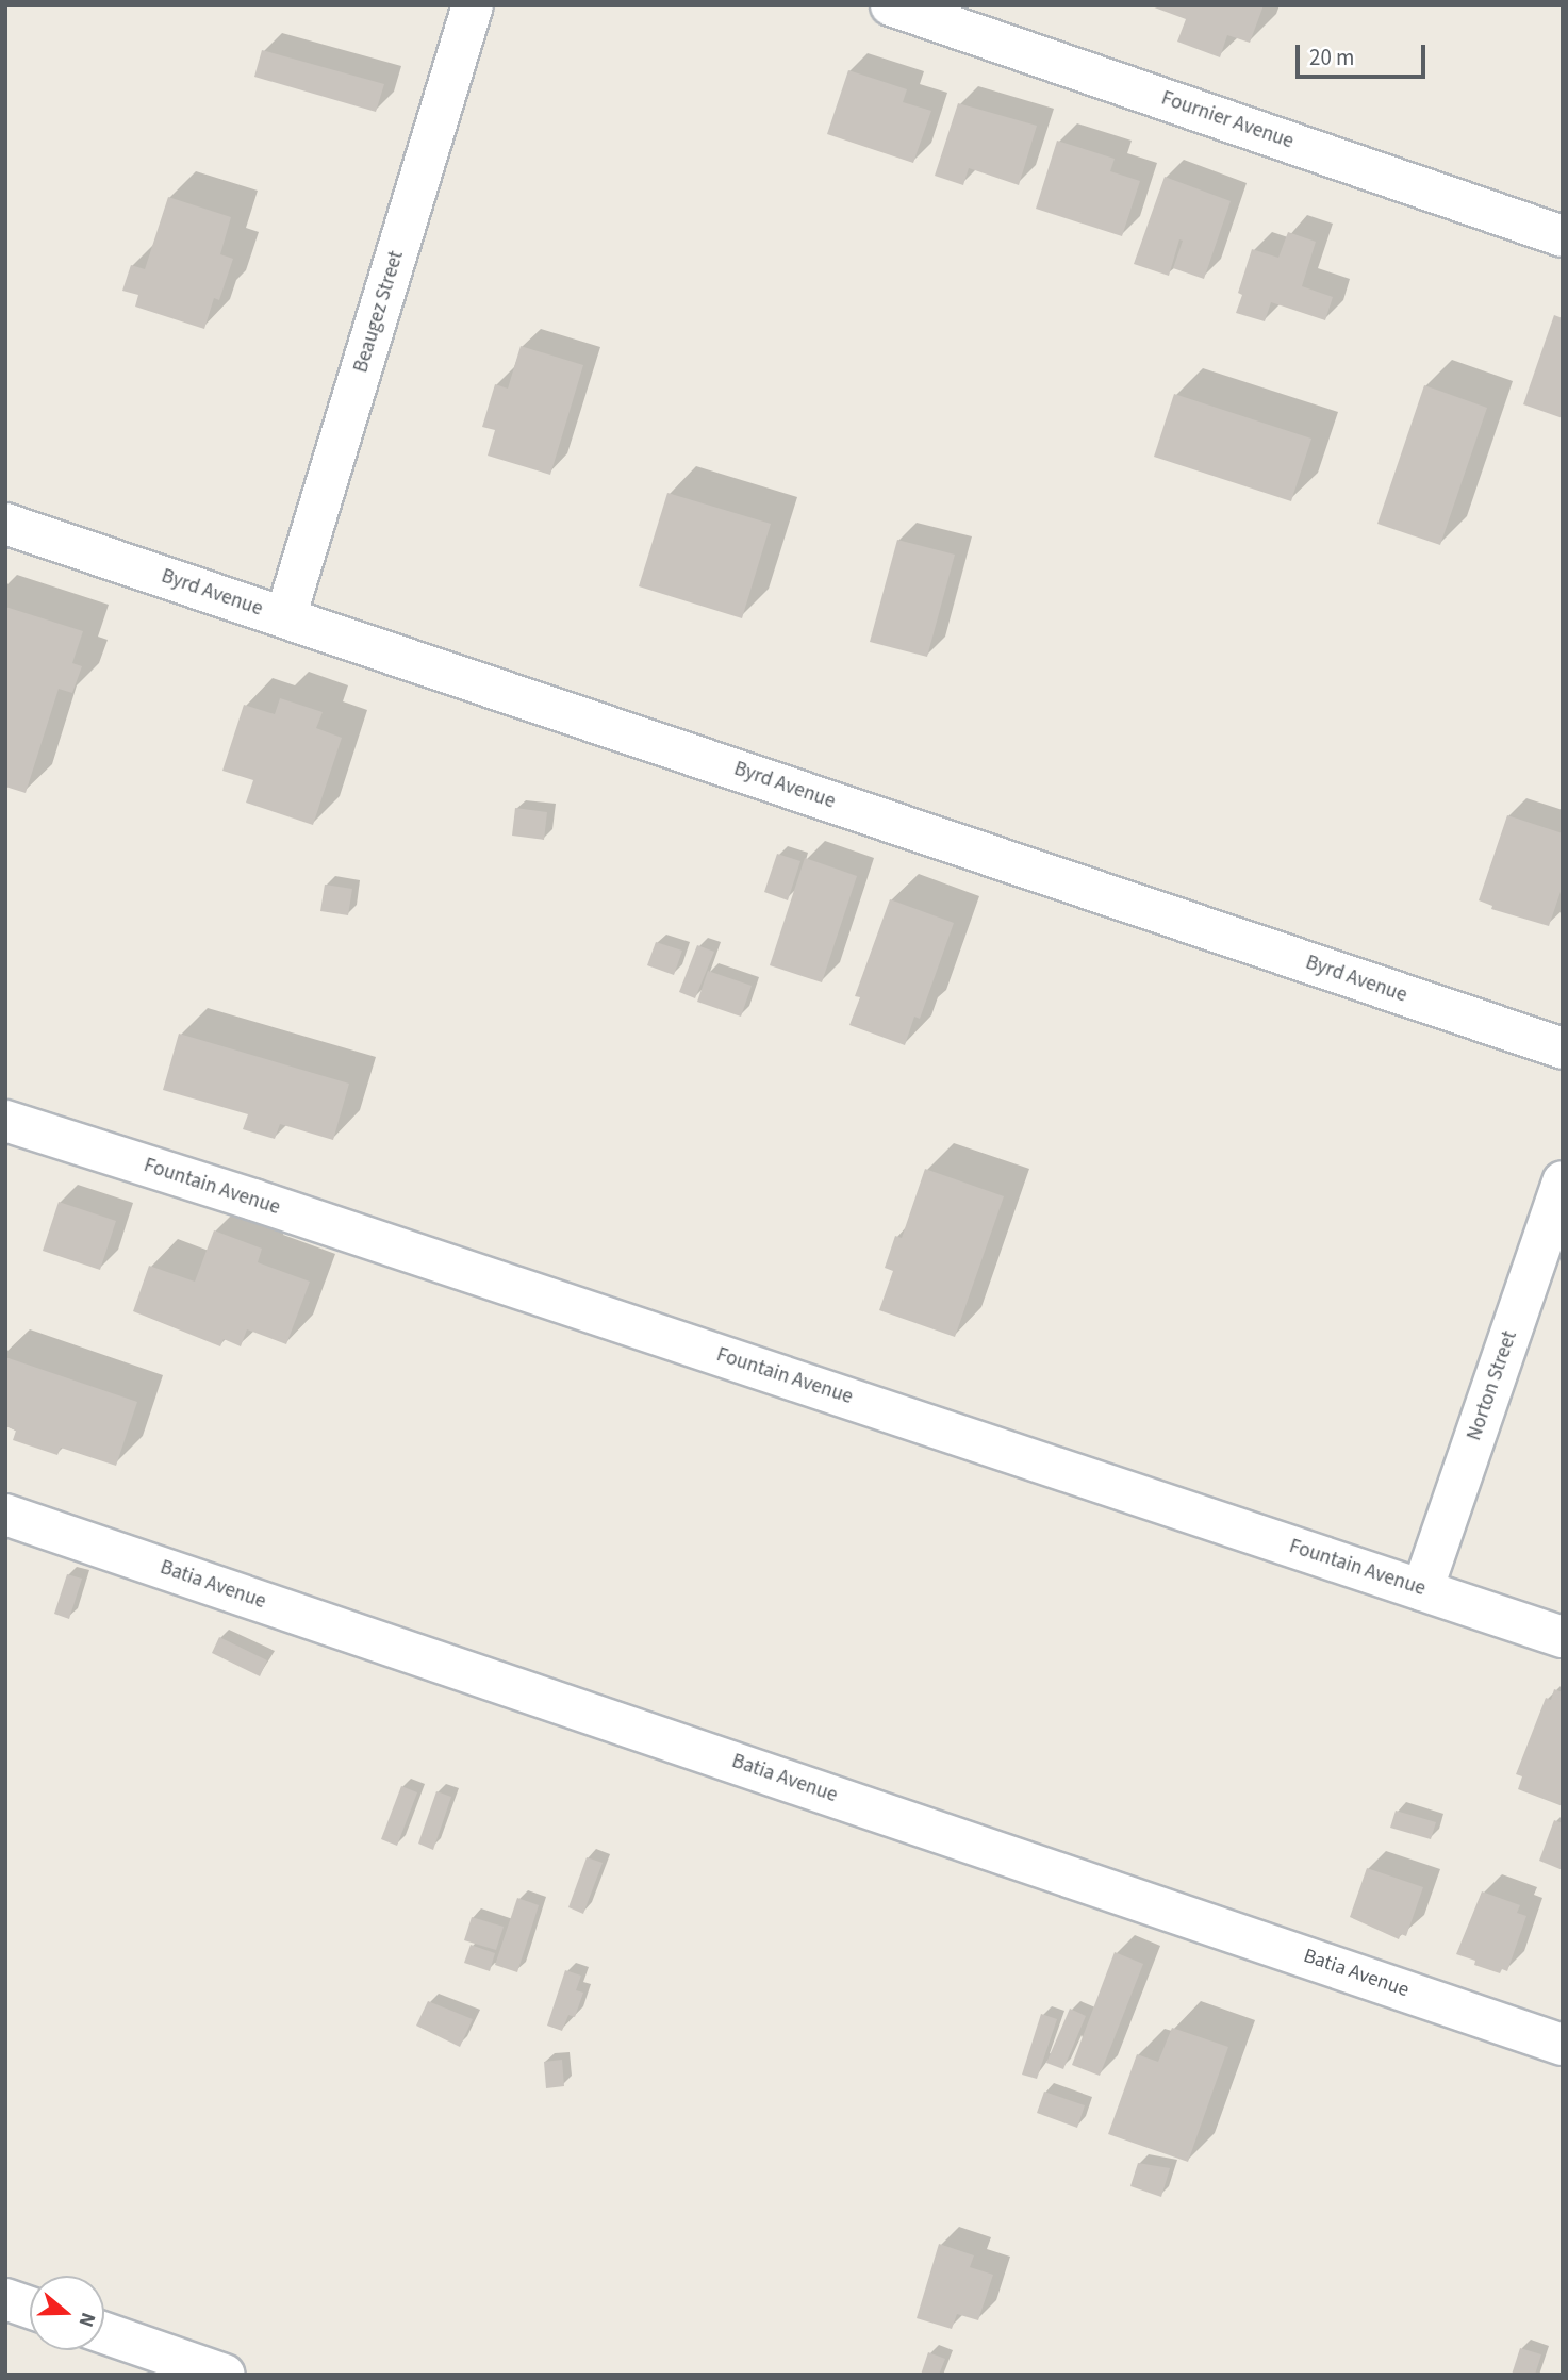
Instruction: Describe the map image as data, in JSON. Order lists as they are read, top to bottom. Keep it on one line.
{"streets":{"street":["Fournier Avenue","Beaugez Street","Byrd Avenue","Fountain Avenue","Norton Street","Batia Avenue"]},"crossings":[["Beaugez Street","Byrd Avenue"],["Fountain Avenue","Norton Street"]],"scale_bar":"20 m","north":"right"}
